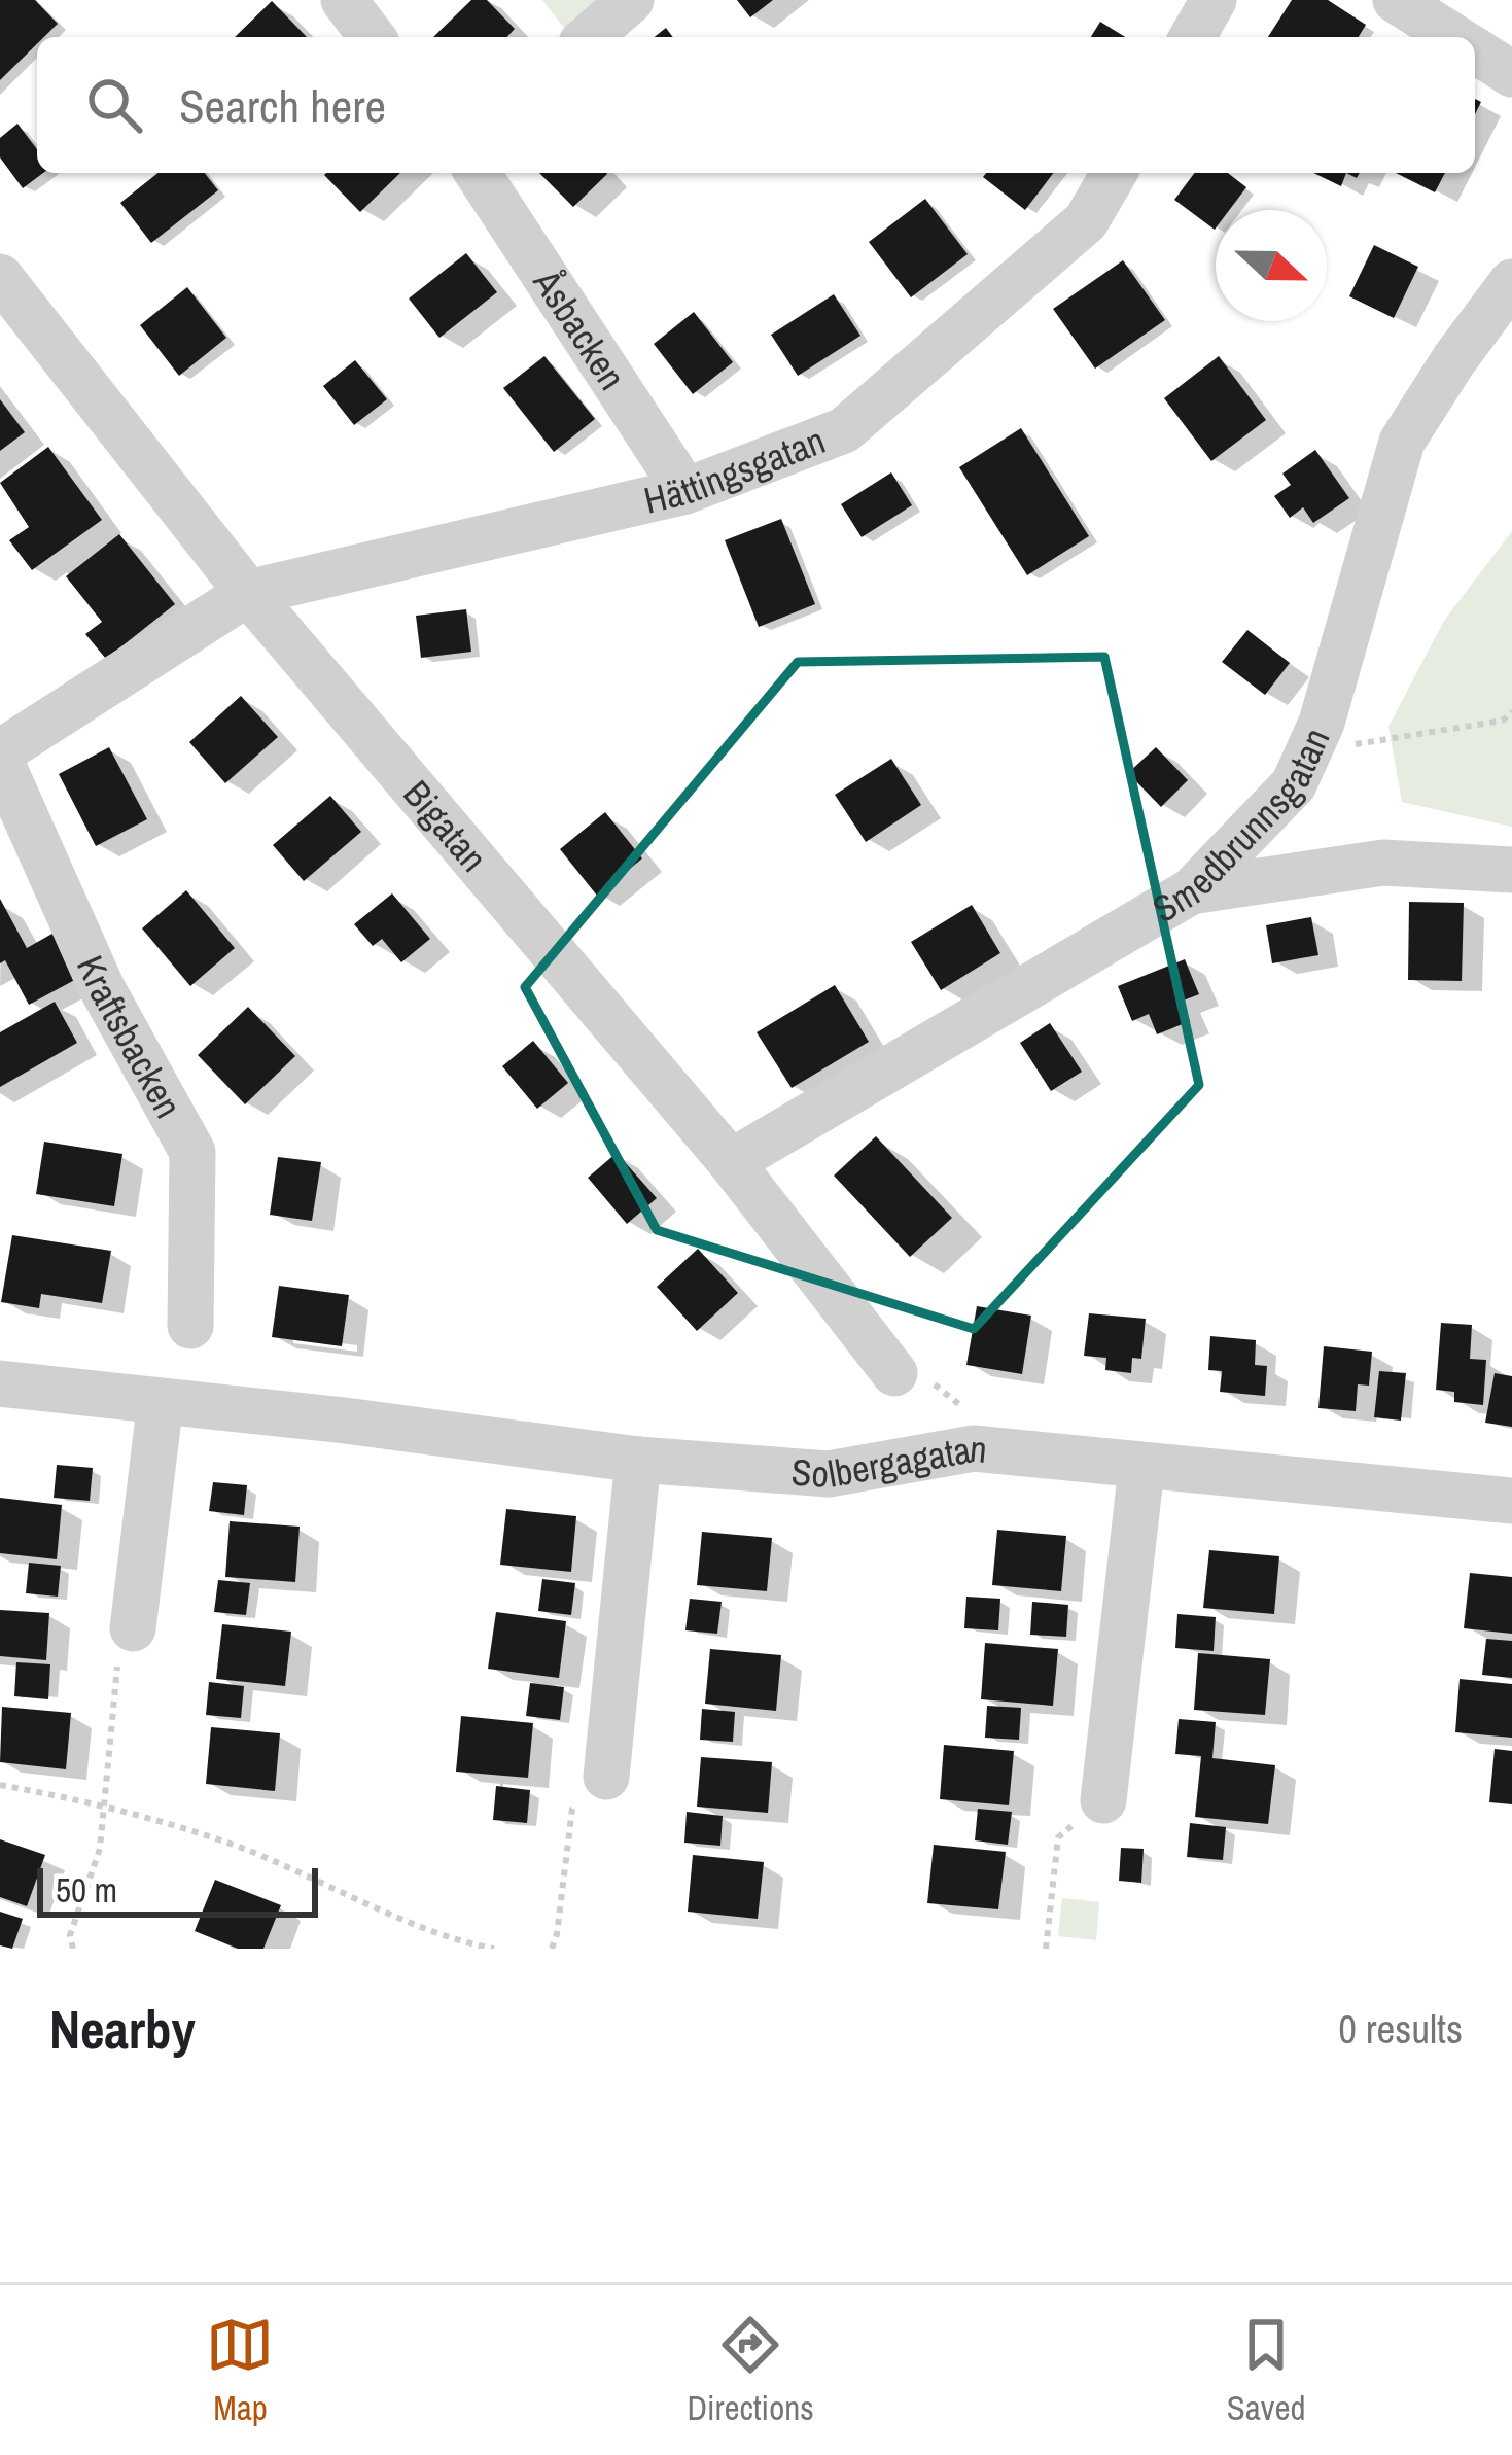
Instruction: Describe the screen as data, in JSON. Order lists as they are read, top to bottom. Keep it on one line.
{"streets":{"street":["Åsbacken","Hättingsgatan","Smedbrunnsgatan","Bigatan","Kraftsbacken","Solbergagatan"]},"crossings":[["Åsbacken","Hättingsgatan"],["Hättingsgatan","Bigatan"],["Hättingsgatan","Kraftsbacken"],["Smedbrunnsgatan","Bigatan"]],"scale_bar":"50 m","north":"right","page":{"search":"Search here","scale":"50 m","heading":["Nearby","0 results"],"nav":["Map","Directions","Saved"]}}
